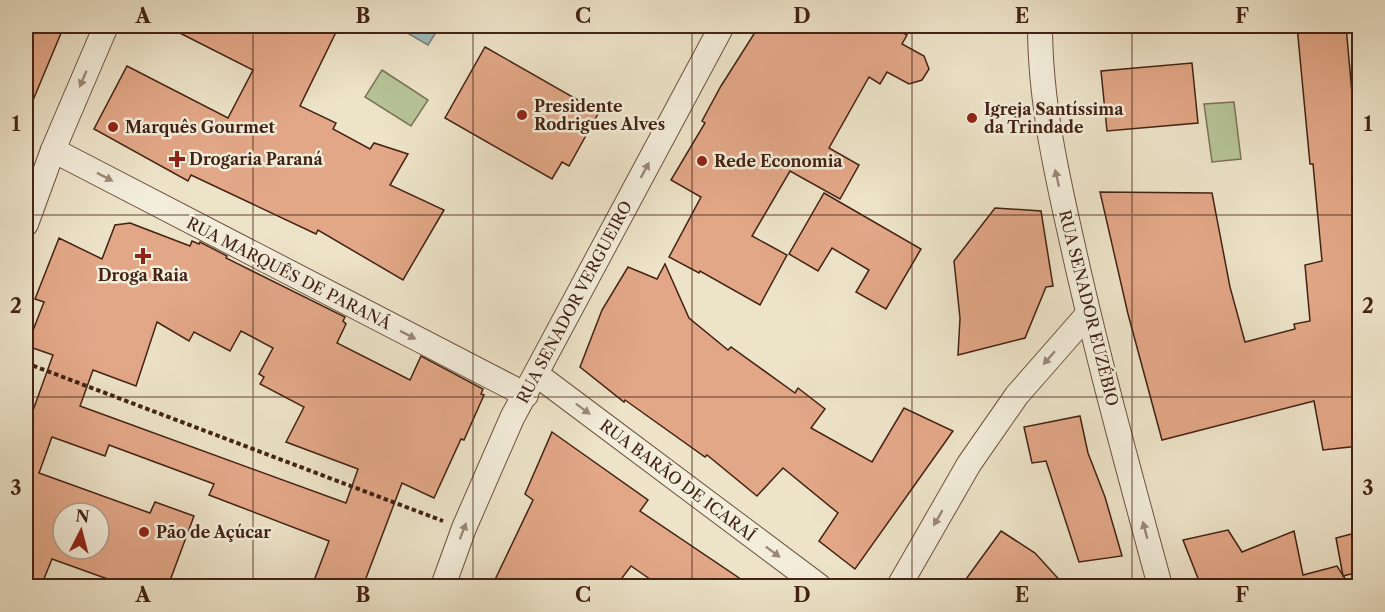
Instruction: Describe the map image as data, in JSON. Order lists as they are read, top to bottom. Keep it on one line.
{"streets":{"street":["RUA MARQUÊS DE PARANÁ","RUA SENADOR VERGUEIRO","RUA SENADOR EUZÉBIO","RUA BARÃO DE ICARAÍ"]},"crossings":[["RUA MARQUÊS DE PARANÁ","RUA SENADOR VERGUEIRO"],["RUA MARQUÊS DE PARANÁ","RUA BARÃO DE ICARAÍ"],["RUA SENADOR VERGUEIRO","RUA BARÃO DE ICARAÍ"]],"one_way":["RUA MARQUÊS DE PARANÁ","RUA SENADOR VERGUEIRO","RUA SENADOR EUZÉBIO","RUA BARÃO DE ICARAÍ"],"places":{"other":["Presidente Rodrigues Alves","Igreja Santíssima da Trindade","Marquês Gourmet","Rede Economia","Pão de Açúcar"],"health":["Drogaria Paraná","Droga Raia"]},"north":"top","grid":{"columns":["A","B","C","D","E","F"],"rows":["1","2","3"]}}
